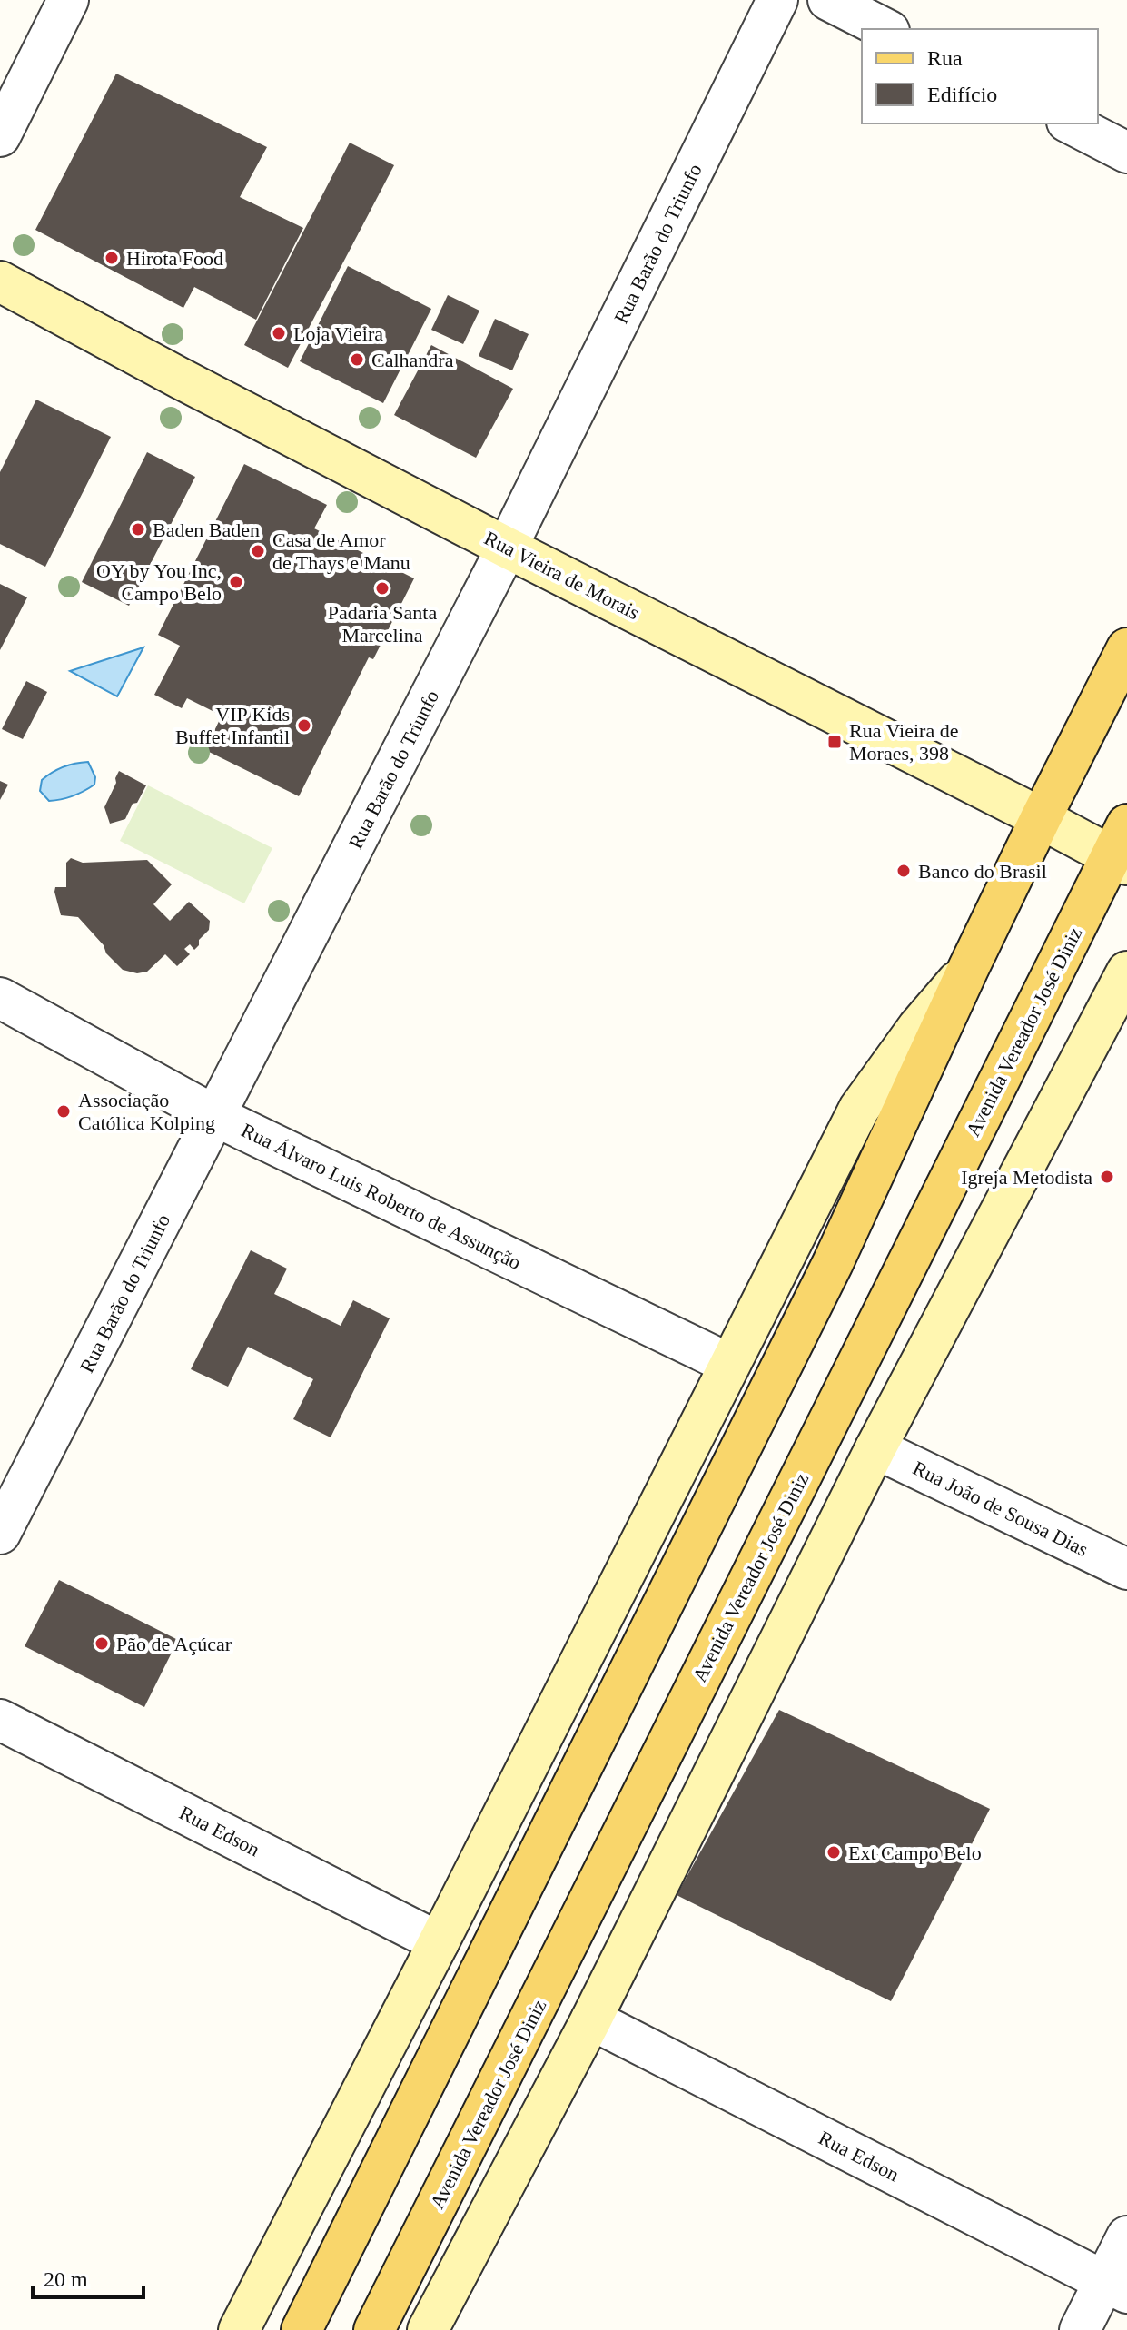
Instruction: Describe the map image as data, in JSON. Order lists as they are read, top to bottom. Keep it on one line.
{"streets":{"main road":["Avenida Vereador José Diniz"],"street":["Rua Barão do Triunfo","Rua Vieira de Morais","Rua Álvaro Luis Roberto de Assunção","Rua João de Sousa Dias","Rua Edson"]},"crossings":[["Rua Barão do Triunfo","Rua Vieira de Morais"],["Rua Barão do Triunfo","Rua Álvaro Luis Roberto de Assunção"],["Rua Vieira de Morais","Avenida Vereador José Diniz"]],"places":{"other":["Hirota Food","Loja Vieira","Calhandra","Baden Baden","Casa de Amor de Thays e Manu","OY by You Inc, Campo Belo","Padaria Santa Marcelina","VIP Kids Buffet Infantil","Banco do Brasil","Associação Católica Kolping","Igreja Metodista","Pão de Açúcar","Ext Campo Belo"],"transit":["Rua Vieira de Moraes, 398"]},"legend":["Rua","Edifício"],"scale_bar":"20 m"}
